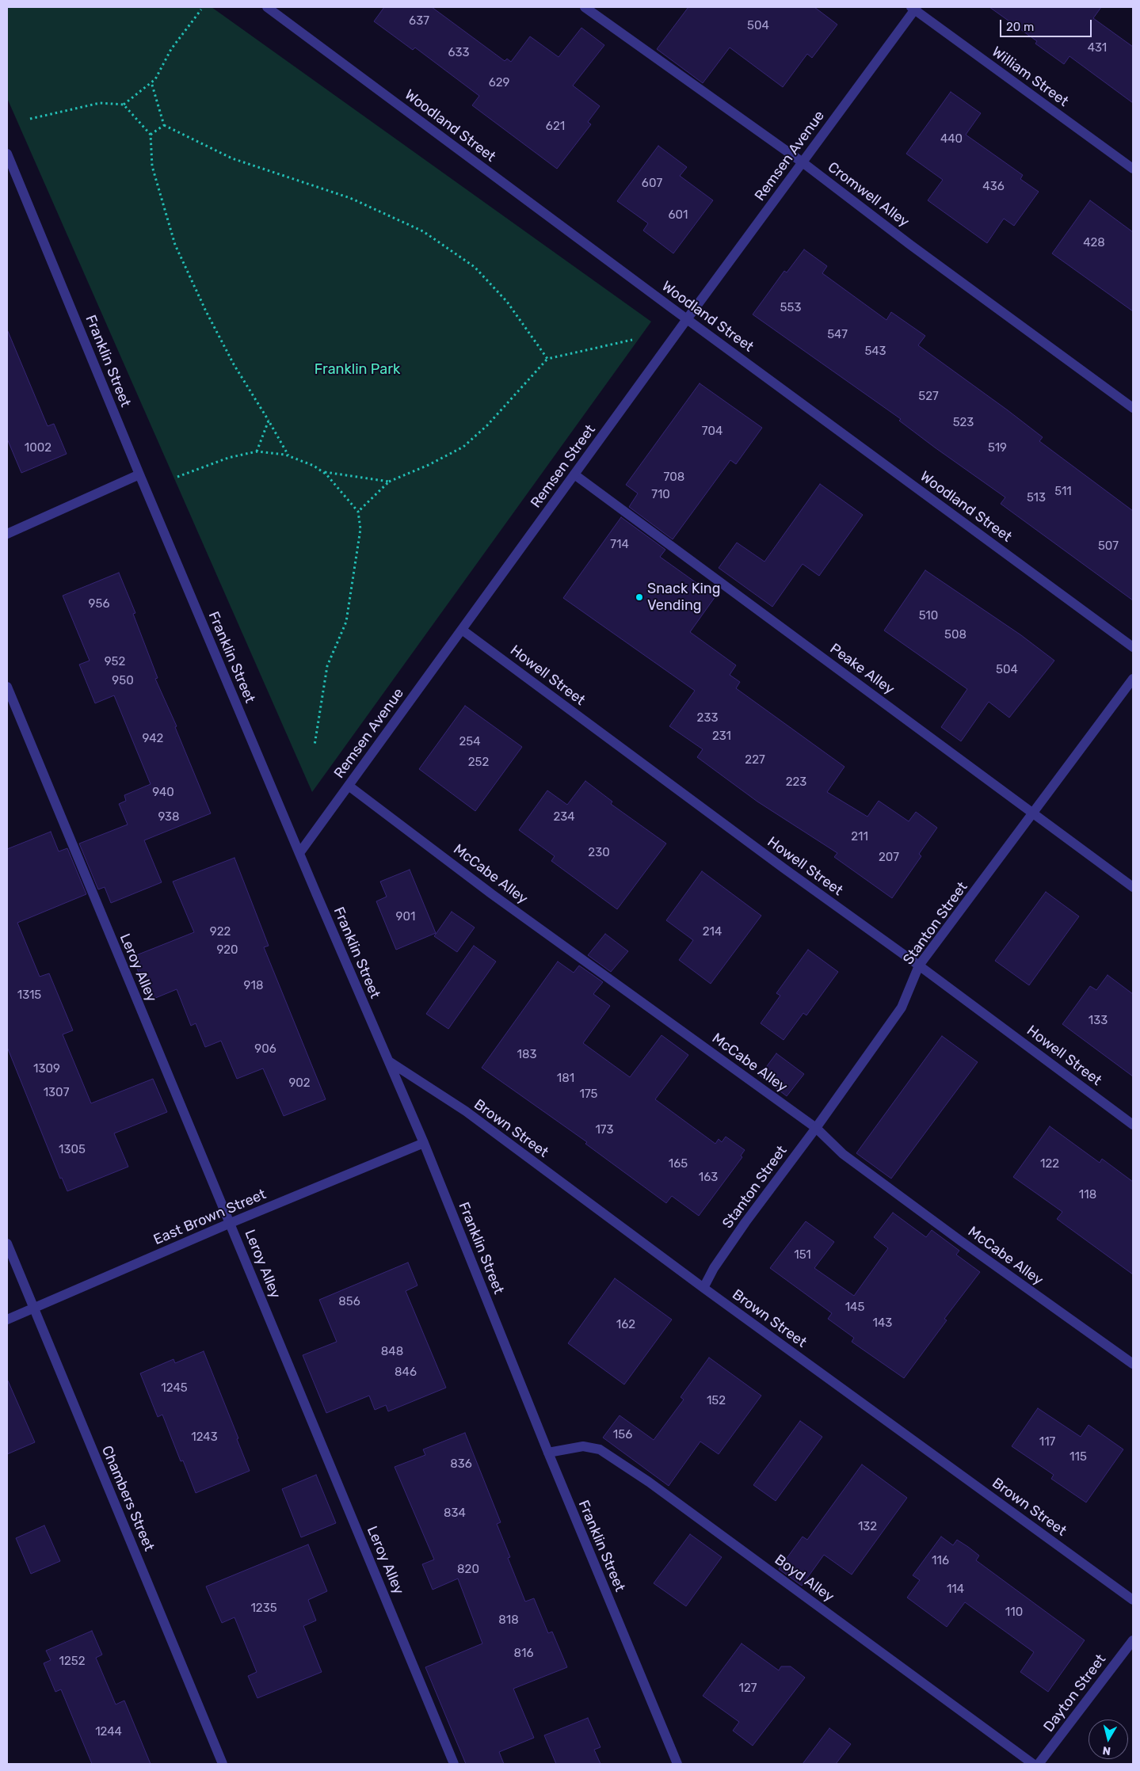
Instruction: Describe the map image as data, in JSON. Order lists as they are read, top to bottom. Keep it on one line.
{"streets":{"street":["William Street","Woodland Street","Remsen Avenue","Cromwell Alley","Franklin Street","Remsen Street","Peake Alley","Howell Street","McCabe Alley","Stanton Street","Leroy Alley","Brown Street","East Brown Street","Chambers Street","Boyd Alley","Dayton Street"]},"crossings":[["William Street","Remsen Avenue"],["Woodland Street","Remsen Avenue"],["Woodland Street","Remsen Street"],["Remsen Avenue","Cromwell Alley"],["Remsen Avenue","Franklin Street"],["Remsen Avenue","Remsen Street"],["Remsen Avenue","Howell Street"],["Remsen Avenue","McCabe Alley"],["Franklin Street","Brown Street"],["Franklin Street","East Brown Street"],["Franklin Street","Boyd Alley"],["Remsen Street","Peake Alley"],["Remsen Street","Howell Street"],["Peake Alley","Stanton Street"],["Howell Street","Stanton Street"],["McCabe Alley","Stanton Street"],["Stanton Street","Brown Street"],["Leroy Alley","East Brown Street"],["East Brown Street","Chambers Street"]],"parks":["Franklin Park"],"places":["Snack King Vending"],"house_numbers":["637","504","431","633","629","621","440","607","436","601","428","553","547","543","527","523","704","1002","519","708","511","710","513","714","507","956","510","508","952","504","950","233","231","942","254","227","252","223","940","938","234","211","230","207","901","922","214","920","918","1315","133","906","183","1309","181","902","1307","175","173","1305","165","122","163","118","151","856","145","143","162","848","846","1245","152","156","1243","117","115","836","834","132","116","820","114","1235","110","818","816","1252","127","1244"],"scale_bar":"20 m","north":"bottom"}
